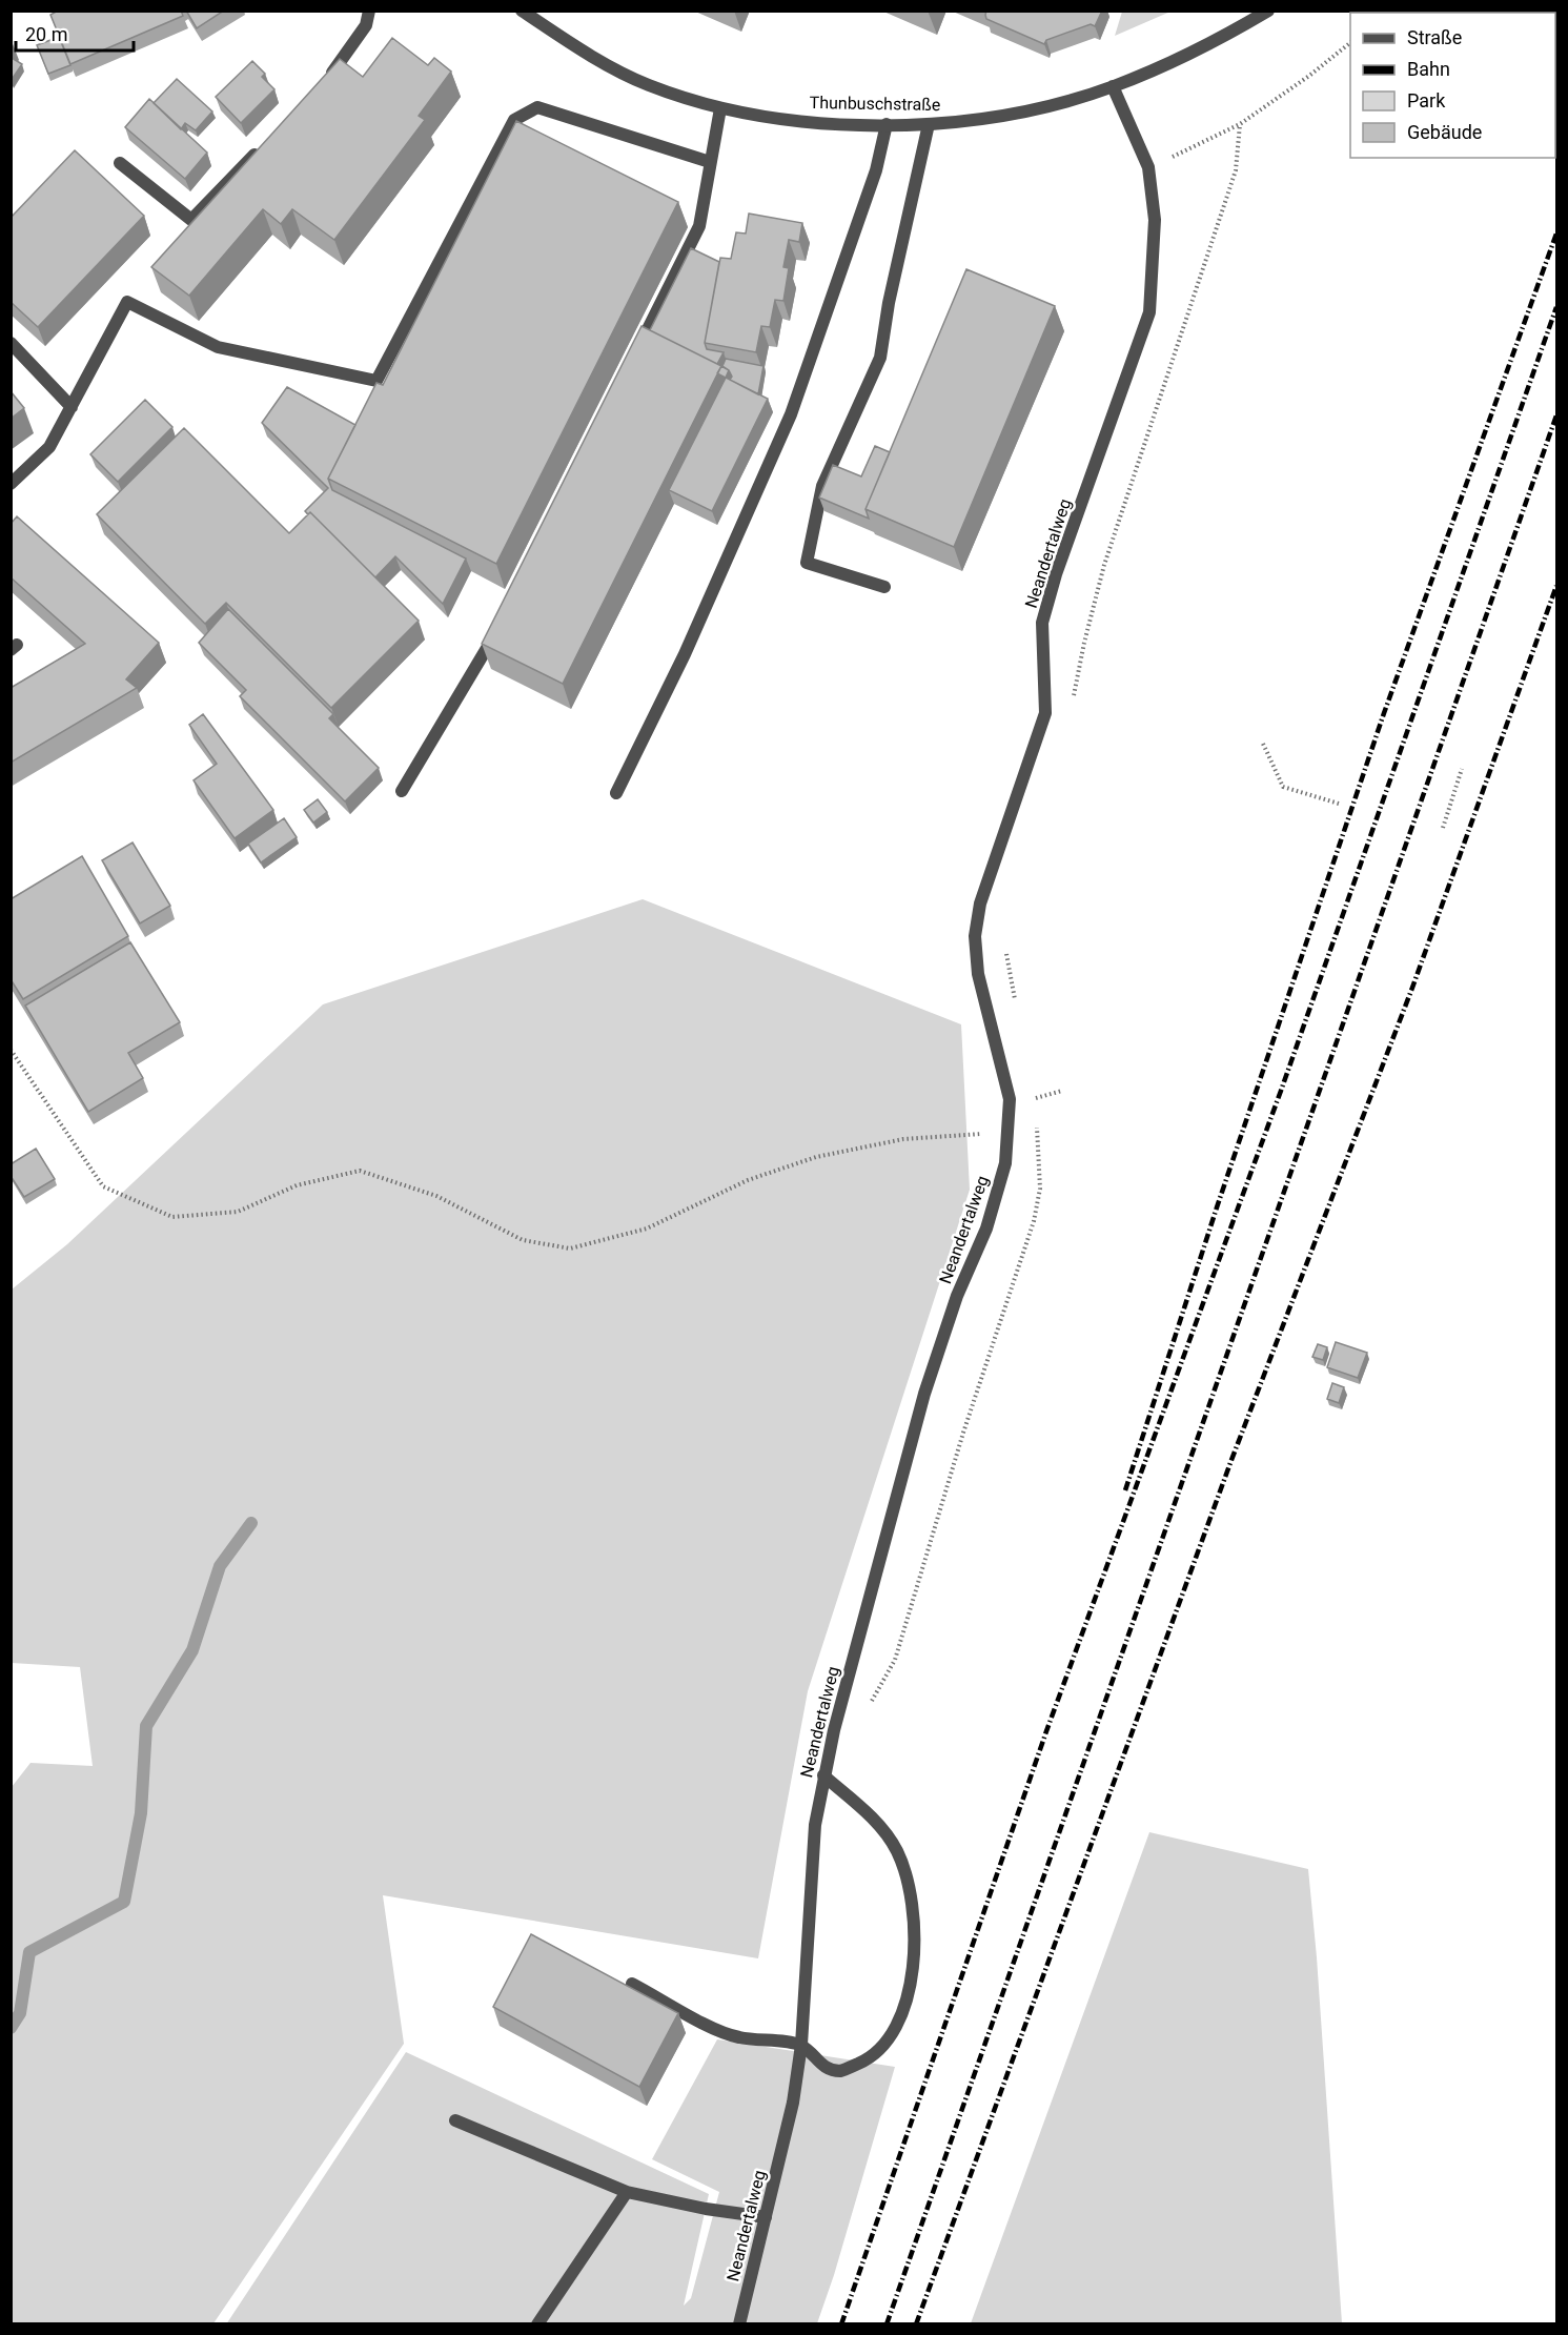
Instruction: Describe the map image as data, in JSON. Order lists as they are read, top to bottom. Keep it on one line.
{"streets":{"street":["Thunbuschstraße","Neandertalweg"]},"crossings":[["Thunbuschstraße","Neandertalweg"]],"legend":["Straße","Bahn","Park","Gebäude"],"scale_bar":"20 m"}
